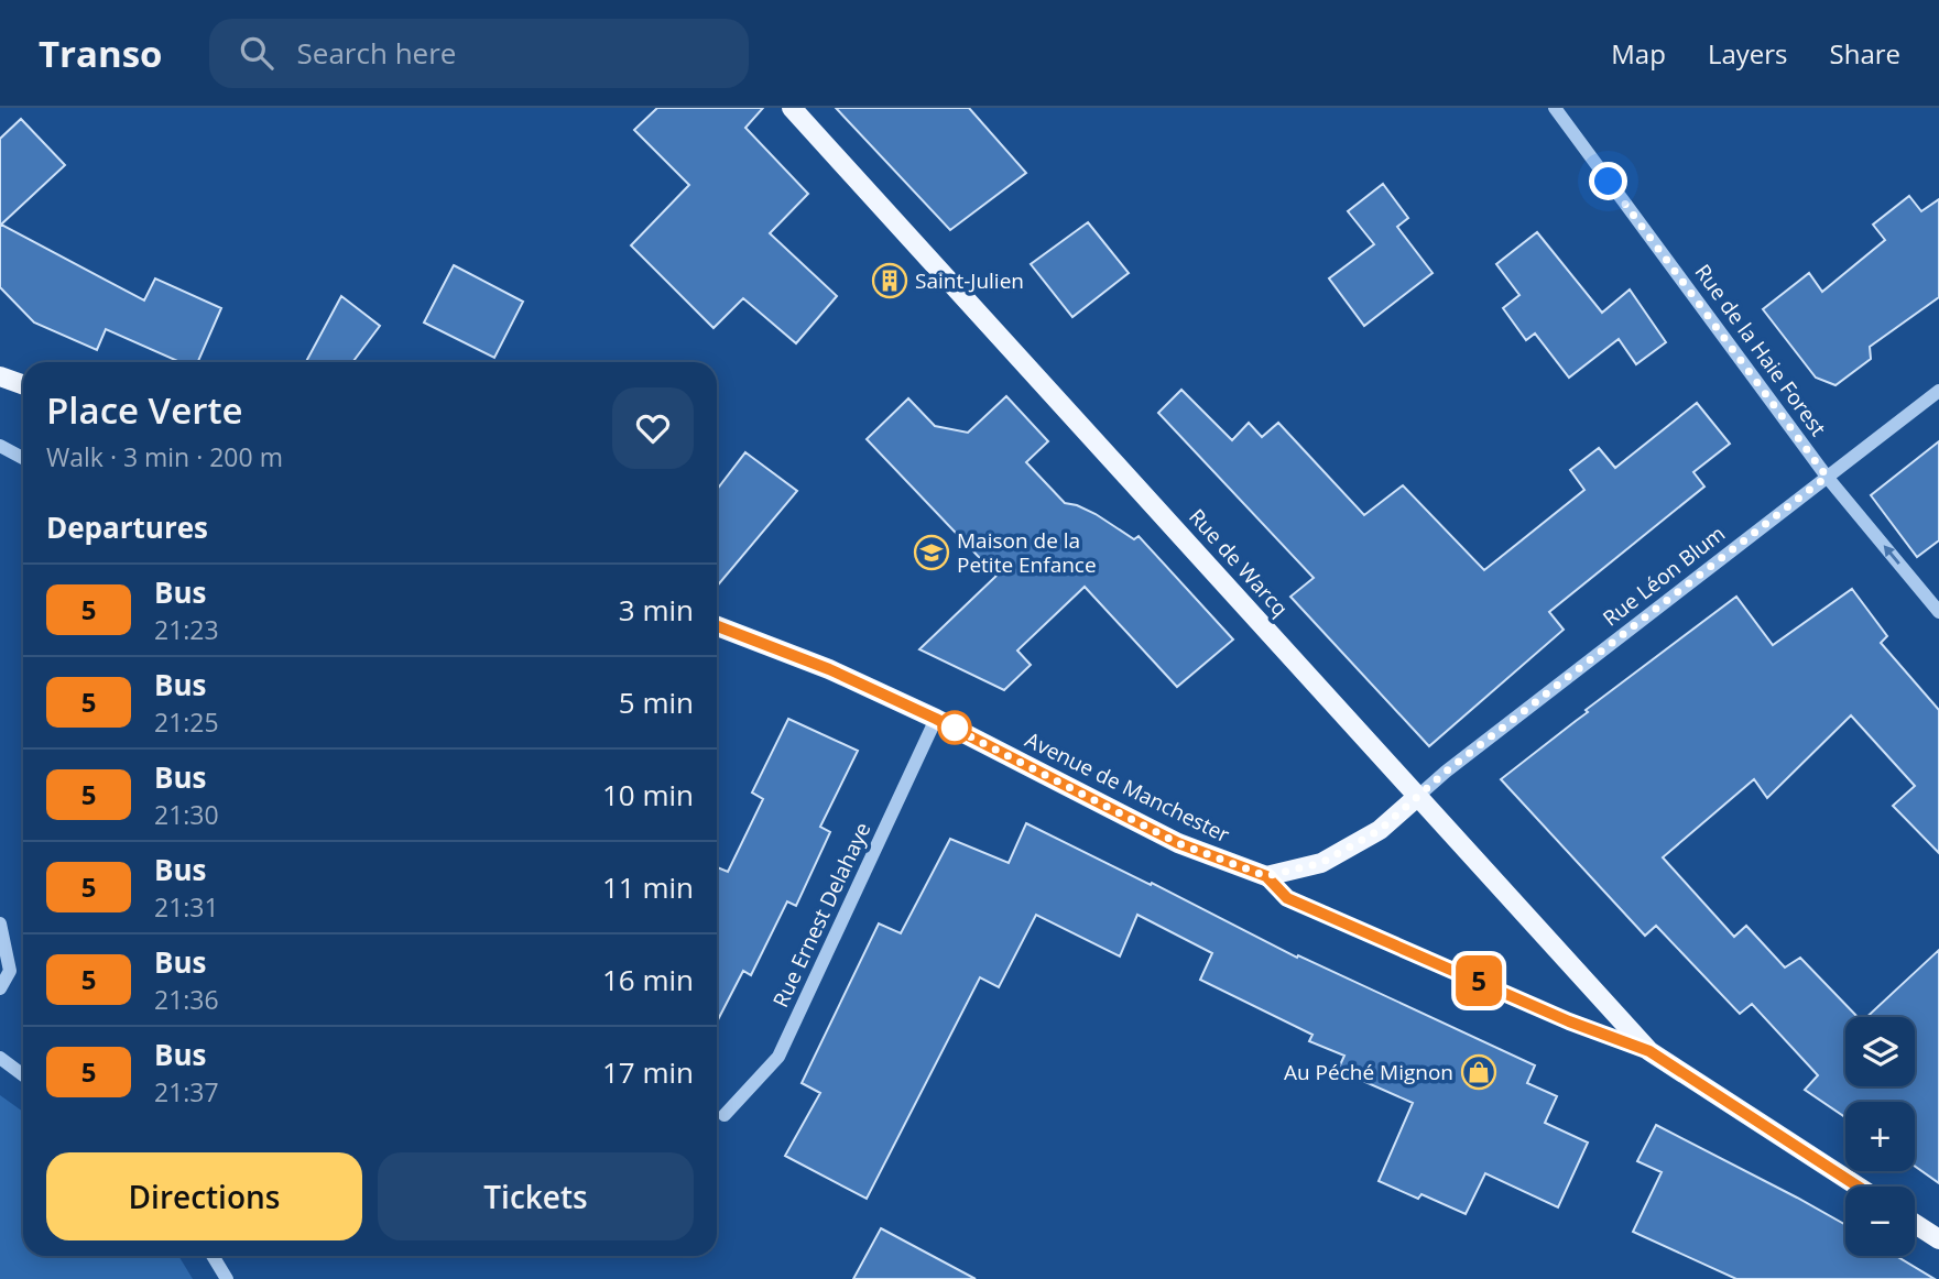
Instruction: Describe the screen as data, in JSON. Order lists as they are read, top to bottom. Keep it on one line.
{"streets":{"main road":["Rue de Warcq","Avenue de Manchester"],"street":["Rue de la Haie Forest","Rue Léon Blum","Rue Ernest Delahaye"]},"crossings":[["Rue de la Haie Forest","Rue Léon Blum"],["Rue de Warcq","Rue Léon Blum"],["Rue de Warcq","Avenue de Manchester"],["Avenue de Manchester","Rue Ernest Delahaye"]],"places":{"building":["Saint-Julien"],"school or university":["Maison de la Petite Enfance"],"shop":["Au Péché Mignon"]},"lines":["bus line 5"],"page":{"header":"Transo","search":"Search here","nav":["Map","Layers","Share"],"on_map":"5","heading":[["Place Verte","Walk · 3 min · 200 m"],"Departures"],"list":[{"mark":"5","name":"Bus","note":"21:23","value":"3 min"},{"mark":"5","name":"Bus","note":"21:25","value":"5 min"},{"mark":"5","name":"Bus","note":"21:30","value":"10 min"},{"mark":"5","name":"Bus","note":"21:31","value":"11 min"},{"mark":"5","name":"Bus","note":"21:36","value":"16 min"},{"mark":"5","name":"Bus","note":"21:37","value":"17 min"}],"map_buttons":["+","−"],"buttons":["Directions","Tickets"]}}
